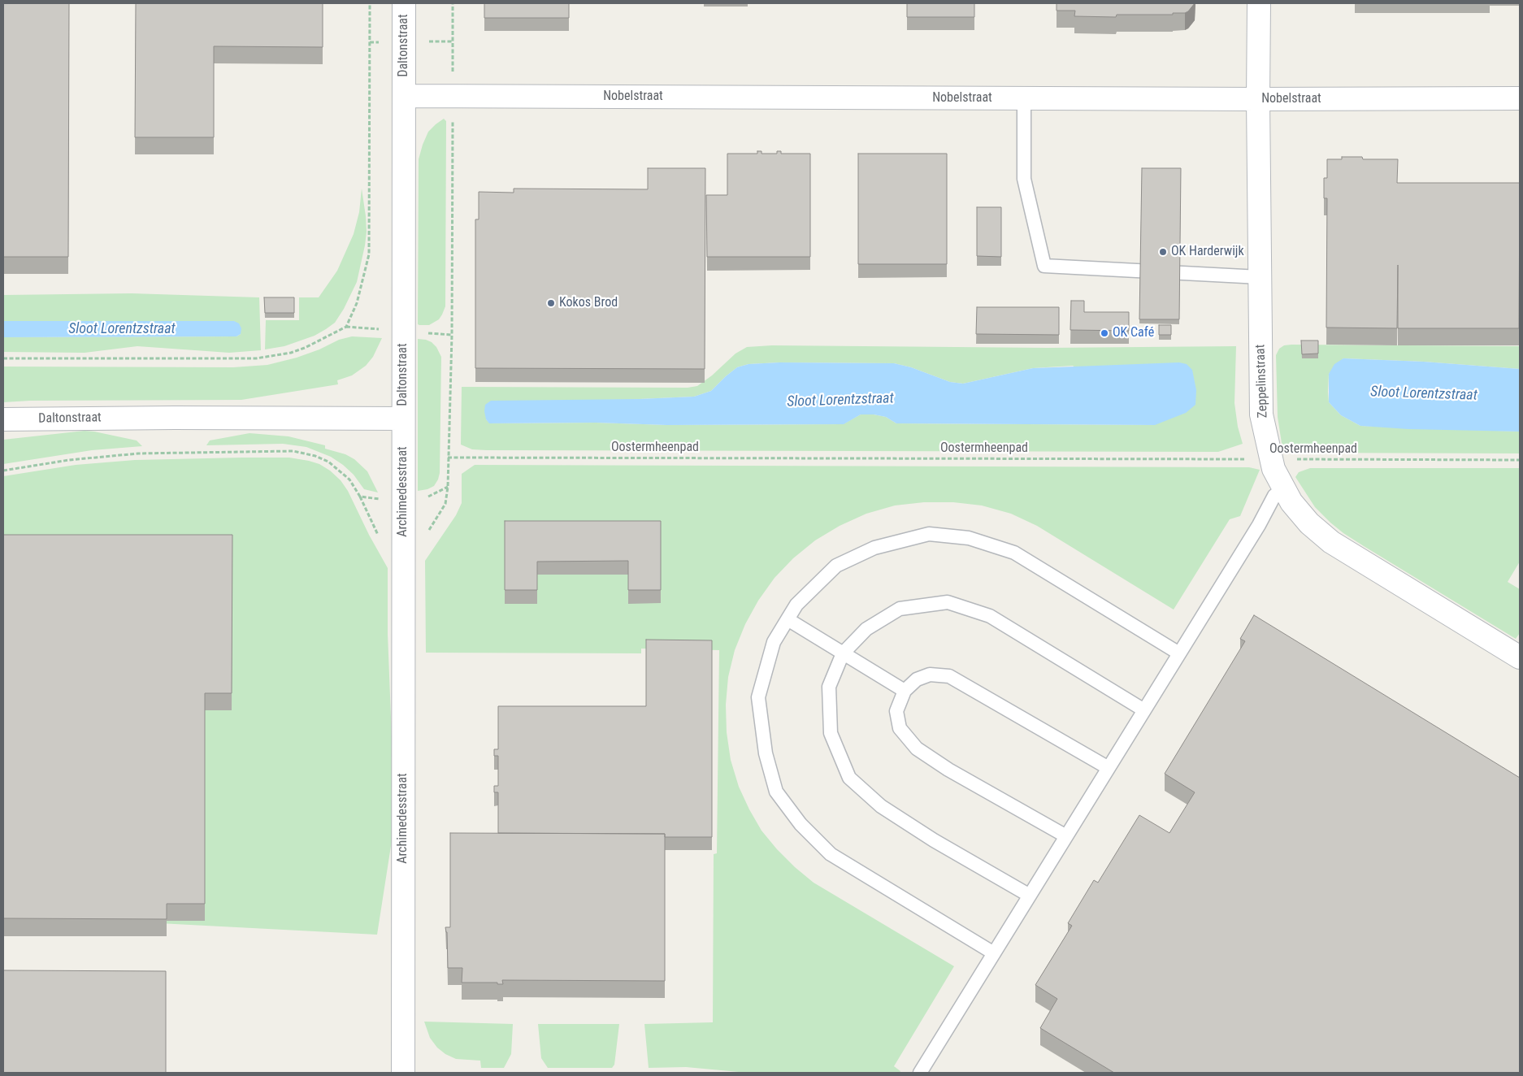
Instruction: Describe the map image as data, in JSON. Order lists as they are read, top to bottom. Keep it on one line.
{"streets":{"street":["Daltonstraat","Nobelstraat","Zeppelinstraat","Archimedesstraat"],"path":["Oostermheenpad"]},"crossings":[["Daltonstraat","Nobelstraat"],["Daltonstraat","Archimedesstraat"],["Nobelstraat","Zeppelinstraat"],["Nobelstraat","Archimedesstraat"],["Zeppelinstraat","Oostermheenpad"],["Oostermheenpad","Archimedesstraat"]],"water":["Sloot Lorentzstraat"],"places":["OK Harderwijk","Kokos Brod","OK Café"]}
